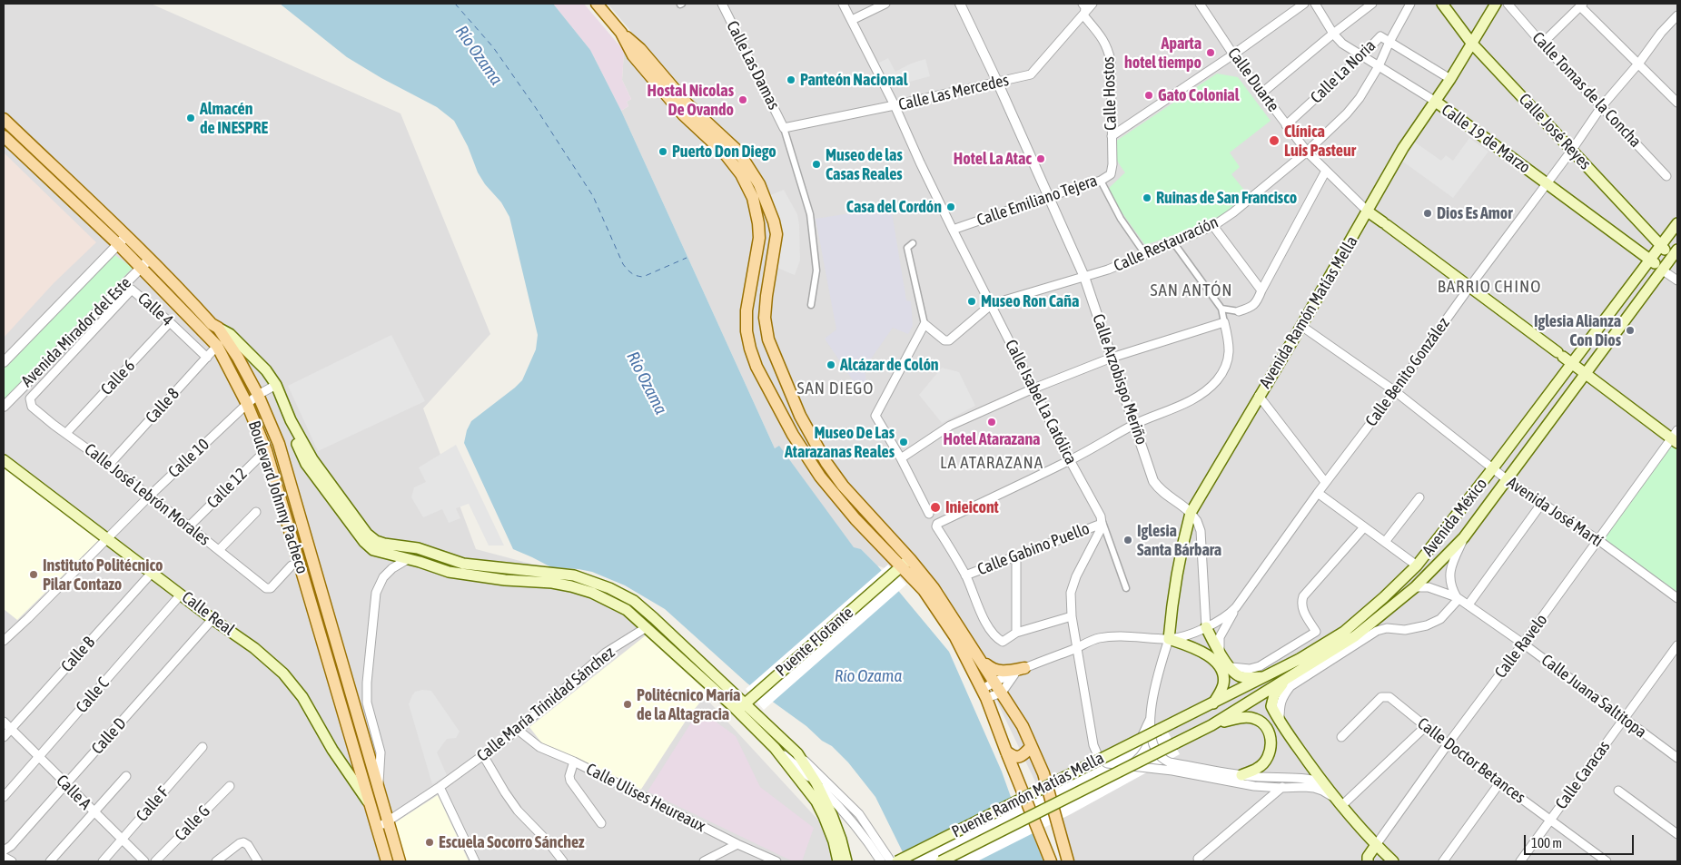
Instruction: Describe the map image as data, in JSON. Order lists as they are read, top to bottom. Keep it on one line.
{"streets":{"main road":["Calle José Reyes","Calle 19 de Marzo","Avenida Ramón Matías Mella","Boulevard Johnny Pacheco","Avenida México","Calle Real","Puente Flotante","Calle Ravelo","Puente Ramón Matías Mella"],"street":["Calle Las Damas","Calle La Noria","Calle Duarte","Calle Tomas de la Concha","Calle Las Mercedes","Calle Hostos","Calle Emiliano Tejera","Calle Restauración","Calle 4","Avenida Mirador del Este","Calle Benito González","Calle 6","Calle Arzobispo Meriño","Calle Isabel La Católica","Calle 8","Calle 10","Calle 12","Calle José Lebrón Morales","Avenida José Martí","Calle Gabino Puello","Calle B","Calle C","Calle Juana Saltitopa","Calle María Trinidad Sánchez","Calle D","Calle Doctor Betances","Calle Caracas","Calle A","Calle Ulises Heureaux","Calle F","Calle G"]},"crossings":[["Calle Las Damas","Calle Las Mercedes"],["Calle La Noria","Calle Duarte"],["Calle La Noria","Calle 19 de Marzo"],["Calle La Noria","Calle Restauración"],["Calle La Noria","Avenida Ramón Matías Mella"],["Calle Duarte","Calle Restauración"],["Calle Duarte","Avenida Ramón Matías Mella"],["Calle Tomas de la Concha","Calle Benito González"],["Calle Las Mercedes","Calle Hostos"],["Calle Las Mercedes","Calle Arzobispo Meriño"],["Calle Las Mercedes","Calle Isabel La Católica"],["Calle Hostos","Calle Emiliano Tejera"],["Calle José Reyes","Avenida Ramón Matías Mella"],["Calle José Reyes","Calle Benito González"],["Calle José Reyes","Avenida México"],["Calle 19 de Marzo","Calle Restauración"],["Calle 19 de Marzo","Avenida Ramón Matías Mella"],["Calle 19 de Marzo","Calle Benito González"],["Calle 19 de Marzo","Avenida México"],["Calle Emiliano Tejera","Calle Arzobispo Meriño"],["Calle Emiliano Tejera","Calle Isabel La Católica"],["Calle Restauración","Calle Arzobispo Meriño"],["Calle Restauración","Calle Isabel La Católica"],["Calle 4","Calle 6"],["Calle 4","Calle 8"],["Calle 4","Calle José Lebrón Morales"],["Avenida Ramón Matías Mella","Calle Benito González"],["Avenida Ramón Matías Mella","Calle Arzobispo Meriño"],["Avenida Ramón Matías Mella","Avenida José Martí"],["Avenida Mirador del Este","Boulevard Johnny Pacheco"],["Calle Benito González","Calle Arzobispo Meriño"],["Calle Benito González","Avenida José Martí"],["Calle 6","Calle José Lebrón Morales"],["Calle Isabel La Católica","Calle Gabino Puello"],["Calle 8","Calle José Lebrón Morales"],["Calle 8","Boulevard Johnny Pacheco"],["Calle 10","Calle José Lebrón Morales"],["Calle 10","Boulevard Johnny Pacheco"],["Calle 10","Calle Real"],["Calle 12","Calle José Lebrón Morales"],["Calle 12","Boulevard Johnny Pacheco"],["Boulevard Johnny Pacheco","Calle Real"],["Boulevard Johnny Pacheco","Calle María Trinidad Sánchez"],["Avenida José Martí","Avenida México"],["Avenida José Martí","Calle Ravelo"],["Avenida México","Calle Ravelo"],["Avenida México","Calle Juana Saltitopa"],["Avenida México","Puente Ramón Matías Mella"],["Calle Real","Calle B"],["Calle Real","Calle C"],["Calle Real","Calle D"],["Calle Ravelo","Calle Juana Saltitopa"],["Calle Ravelo","Calle Doctor Betances"],["Calle B","Calle A"],["Calle C","Calle A"],["Calle Juana Saltitopa","Calle Caracas"],["Calle María Trinidad Sánchez","Calle Ulises Heureaux"],["Calle D","Calle A"],["Calle Doctor Betances","Calle Caracas"],["Calle A","Calle F"]],"districts":["BARRIO CHINO","SAN ANTÓN","SAN DIEGO","LA ATARAZANA"],"water":["Río Ozama"],"places":["Aparta hotel tiempo","Panteón Nacional","Gato Colonial","Hostal Nicolas De Ovando","Almacén de INESPRE","Clínica Luis Pasteur","Puerto Don Diego","Hotel La Atac","Museo de las Casas Reales","Ruinas de San Francisco","Casa del Cordón","Dios Es Amor","Museo Ron Caña","Iglesia Alianza Con Dios","Alcázar de Colón","Hotel Atarazana","Museo De Las Atarazanas Reales","Inieicont","Iglesia Santa Bárbara","Instituto Politécnico Pilar Contazo","Politécnico María de la Altagracia","Escuela Socorro Sánchez"],"scale_bar":"100 m"}
